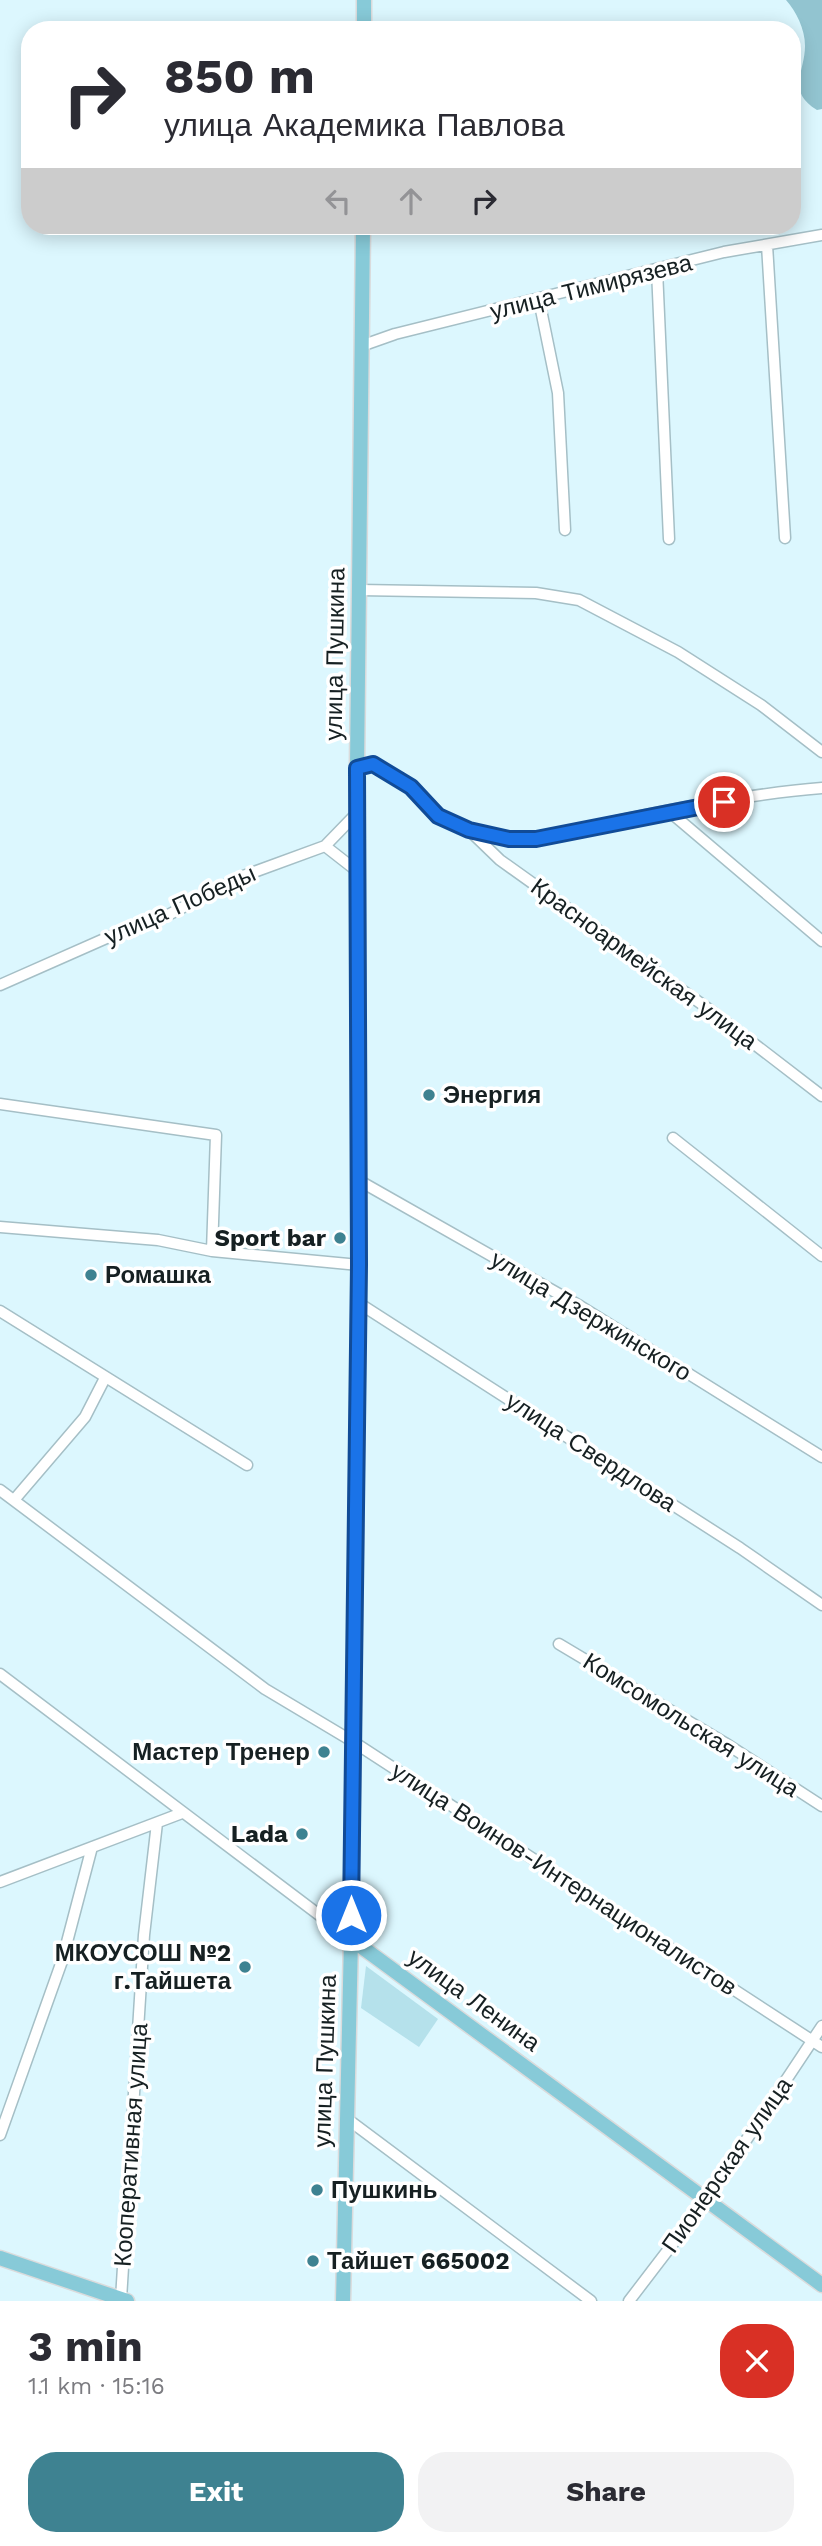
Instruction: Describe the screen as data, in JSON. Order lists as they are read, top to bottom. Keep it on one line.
{"streets":{"main road":["улица Пушкина","улица Ленина"],"street":["улица Тимирязева","улица Победы","Красноармейская улица","улица Дзержинского","улица Свердлова","Комсомольская улица","улица Воинов-Интернационалистов","Кооперативная улица","Пионерская улица"]},"crossings":[["улица Тимирязева","улица Пушкина"],["улица Пушкина","улица Дзержинского"],["улица Пушкина","улица Свердлова"],["улица Пушкина","улица Воинов-Интернационалистов"],["улица Пушкина","улица Ленина"],["улица Воинов-Интернационалистов","Пионерская улица"],["улица Ленина","Пионерская улица"]],"places":["Энергия","Sport bar","Ромашка","Мастер Тренер","Lada","МКОУСОШ №2 г.Тайшета","Пушкинь","Тайшет 665002"],"page":{"turn":["850 m","улица Академика Павлова"],"heading":["3 min","1.1 km · 15:16"],"buttons":["Exit","Share"]}}
